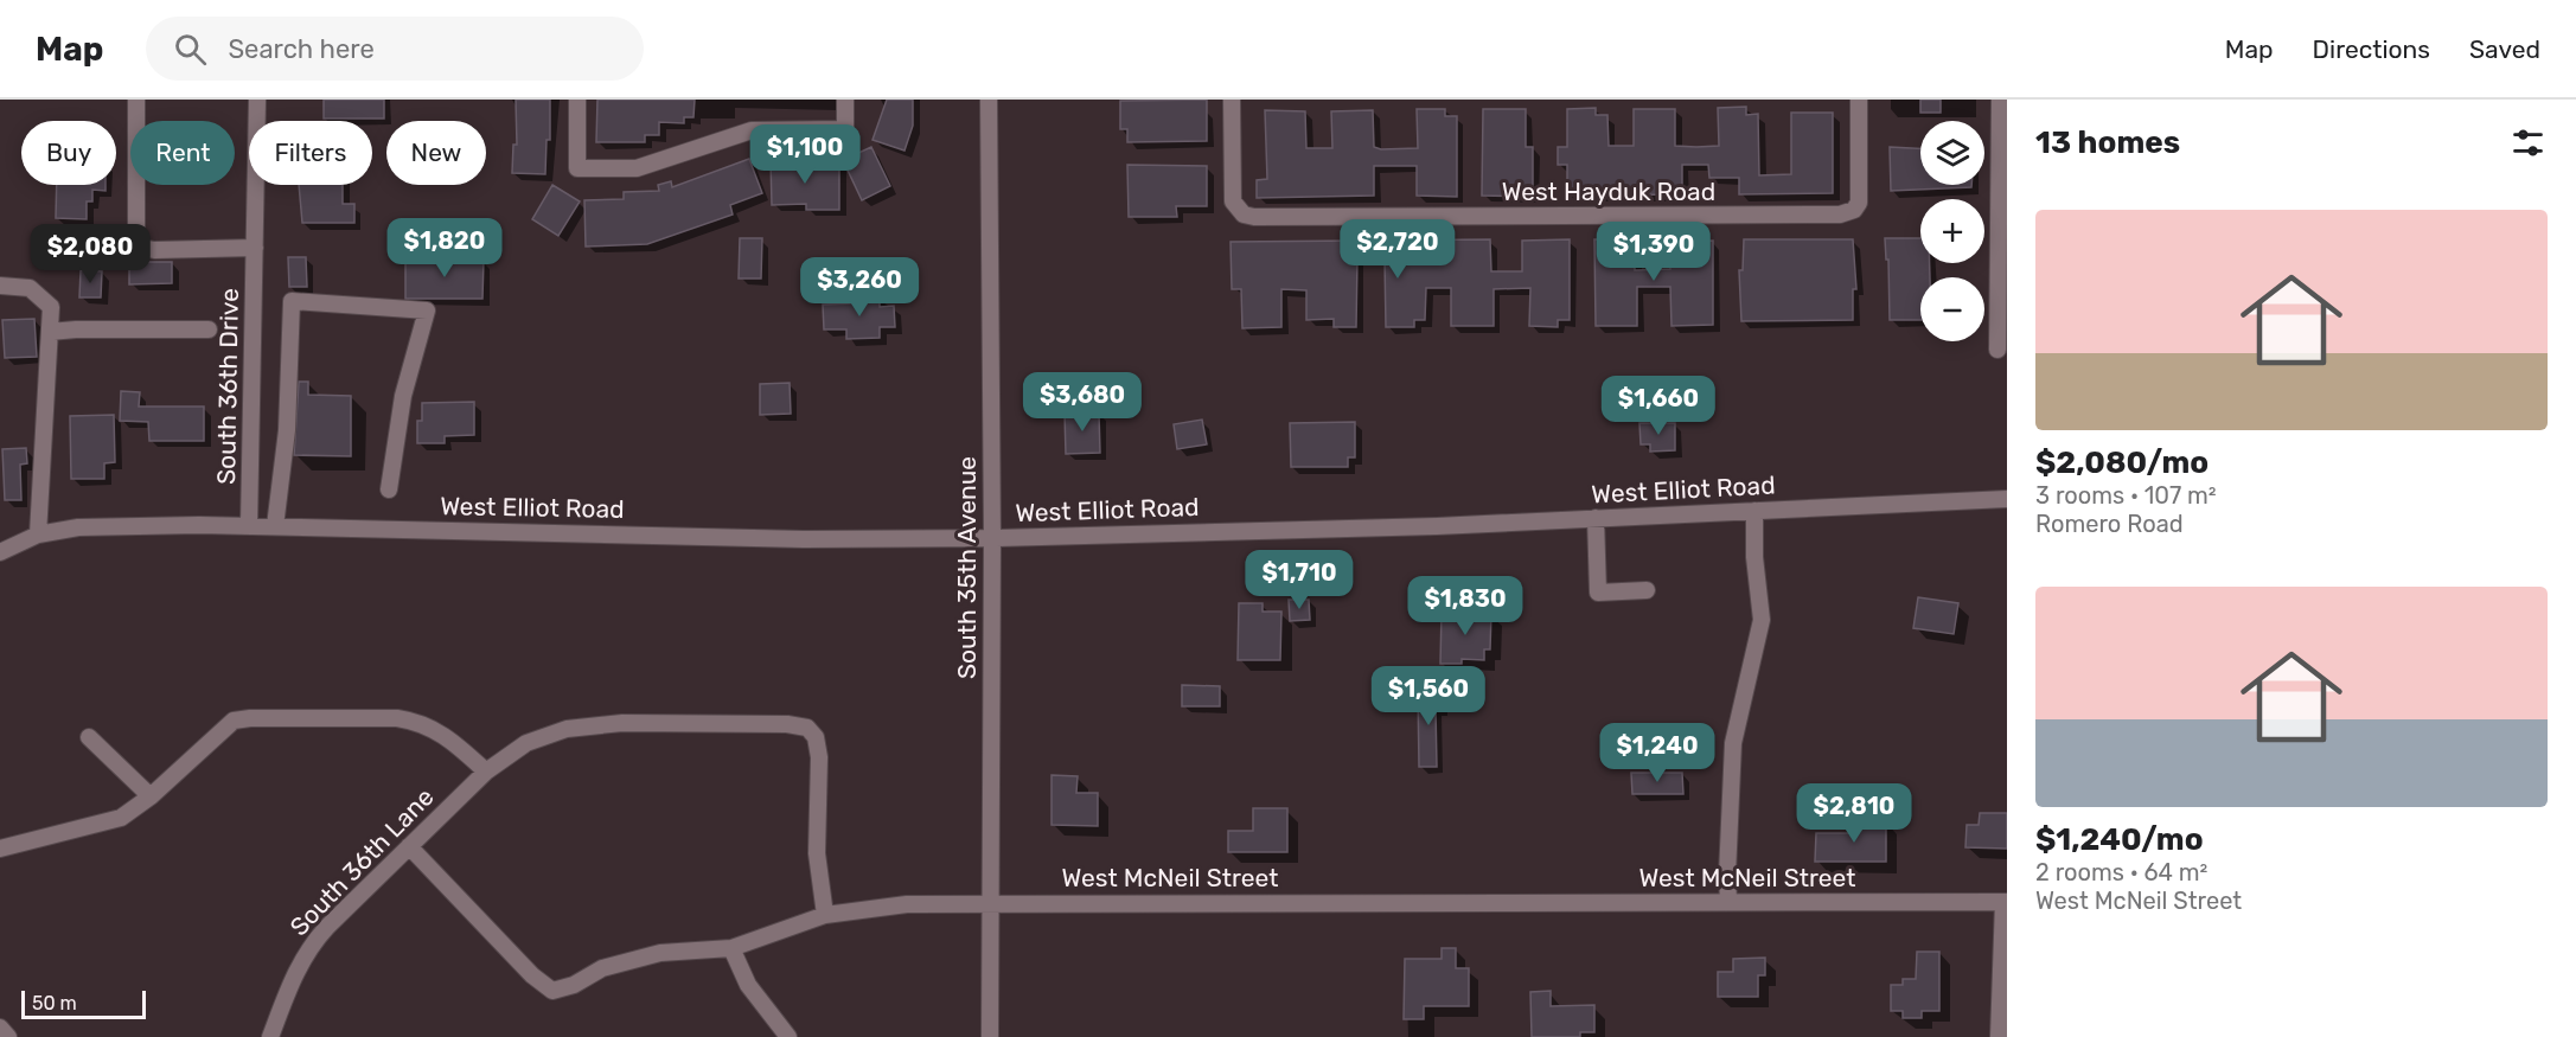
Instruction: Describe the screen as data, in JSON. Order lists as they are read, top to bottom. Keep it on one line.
{"streets":{"street":["West Hayduk Road","South 36th Drive","West Elliot Road","South 35th Avenue","South 36th Lane","West McNeil Street"]},"crossings":[["South 36th Drive","West Elliot Road"],["West Elliot Road","South 35th Avenue"],["South 35th Avenue","West McNeil Street"],["South 36th Lane","West McNeil Street"]],"scale_bar":"50 m","page":{"header":"Map","search":"Search here","nav":["Map","Directions","Saved"],"heading":"13 homes","map_buttons":["+","−"],"chip":["Buy","Rent","Filters","New"],"price":["$1,100","$1,820","$2,720","$1,390","$2,080","$3,260","$3,680","$1,660","$1,710","$1,830","$1,560","$1,240","$2,810"],"list":[{"name":"$2,080/mo","note":"3 rooms · 107 m² · Romero Road"},{"name":"$1,240/mo","note":"2 rooms · 64 m² · West McNeil Street"}],"scale":"50 m"}}
